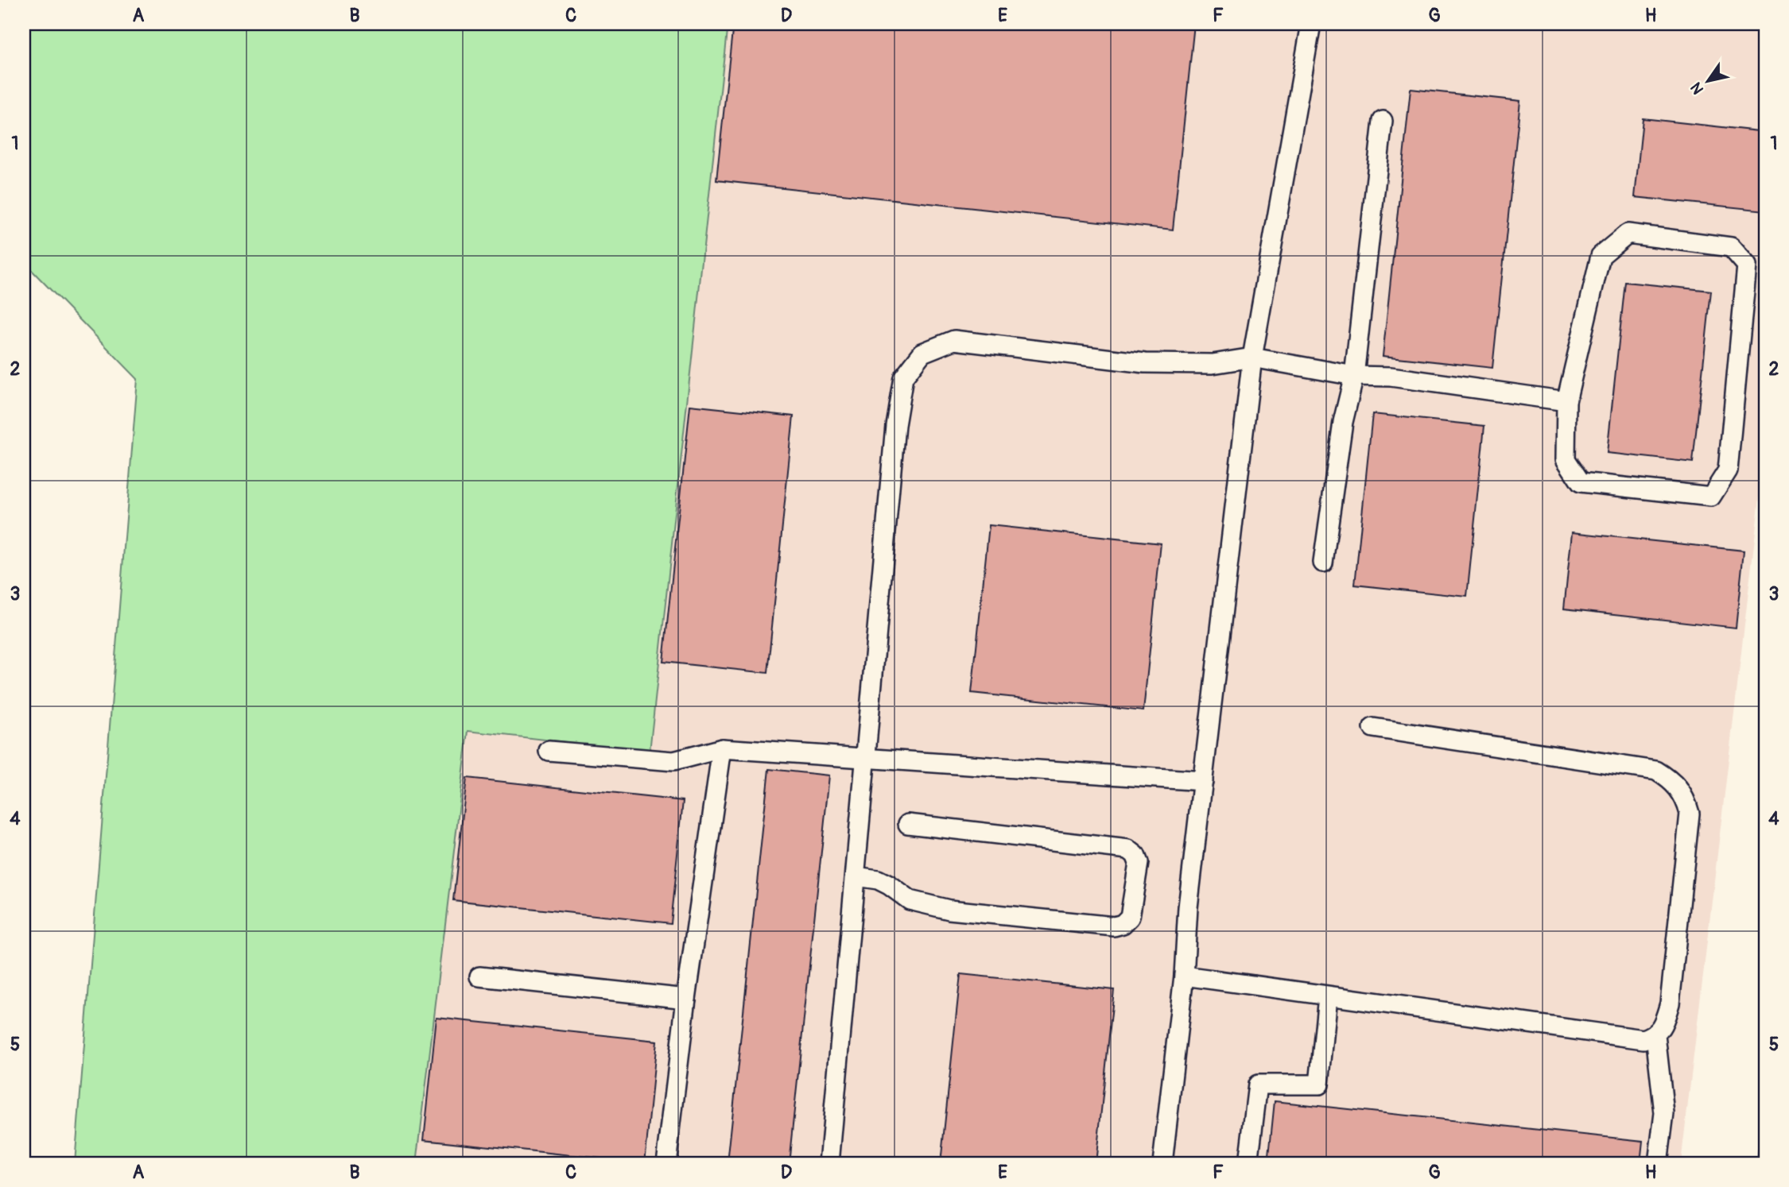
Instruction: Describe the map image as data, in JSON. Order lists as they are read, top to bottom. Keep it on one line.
{"north":"bottom left","grid":{"columns":["A","B","C","D","E","F","G","H"],"rows":["1","2","3","4","5"]}}
